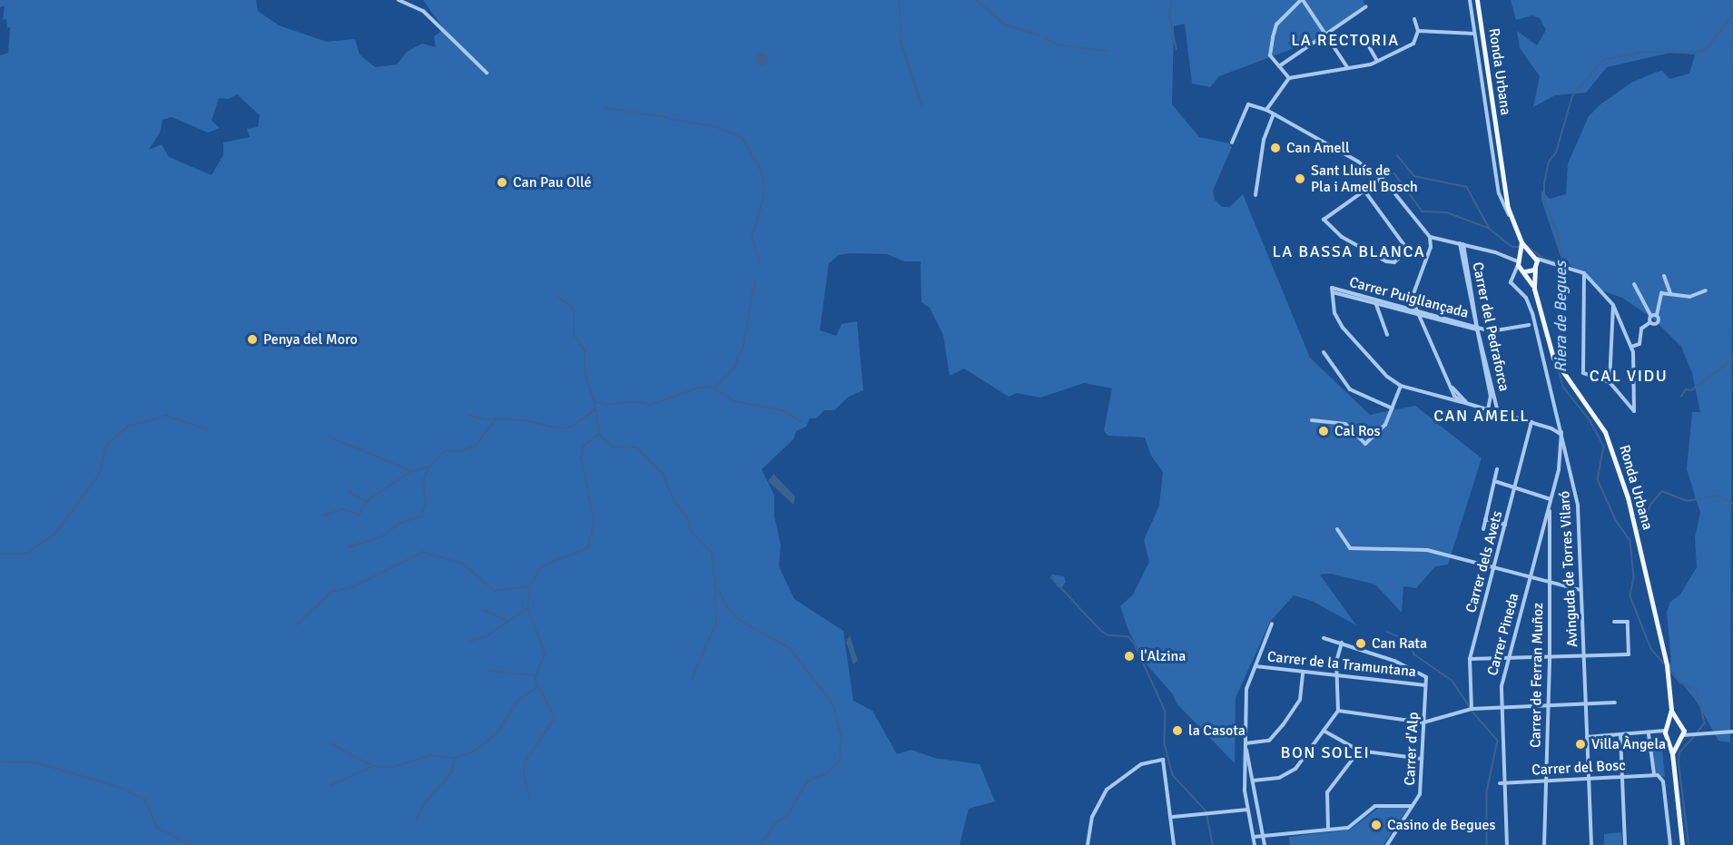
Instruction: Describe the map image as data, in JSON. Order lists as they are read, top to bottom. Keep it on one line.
{"streets":{"main road":["Ronda Urbana"],"street":["Carrer Puigllançada","Carrer del Pedraforca","Carrer dels Avets","Avinguda de Torres Vilaró","Carrer Pineda","Carrer de la Tramuntana","Carrer de Ferran Muñoz","Carrer d'Alp","Carrer del Bosc"]},"crossings":[["Carrer Puigllançada","Carrer del Pedraforca"],["Avinguda de Torres Vilaró","Carrer Pineda"],["Avinguda de Torres Vilaró","Carrer del Bosc"],["Carrer Pineda","Carrer de Ferran Muñoz"],["Carrer Pineda","Carrer del Bosc"],["Carrer de la Tramuntana","Carrer d'Alp"],["Carrer de Ferran Muñoz","Carrer del Bosc"]],"districts":["LA RECTORIA","LA BASSA BLANCA","CAL VIDU","CAN AMELL","BON SOLEI"],"water":["Riera de Begues"],"places":["Can Amell","Sant Lluís de Pla i Amell Bosch","Can Pau Ollé","Penya del Moro","Cal Ros","Can Rata","l'Alzina","la Casota","Villa Àngela","Casino de Begues"]}
